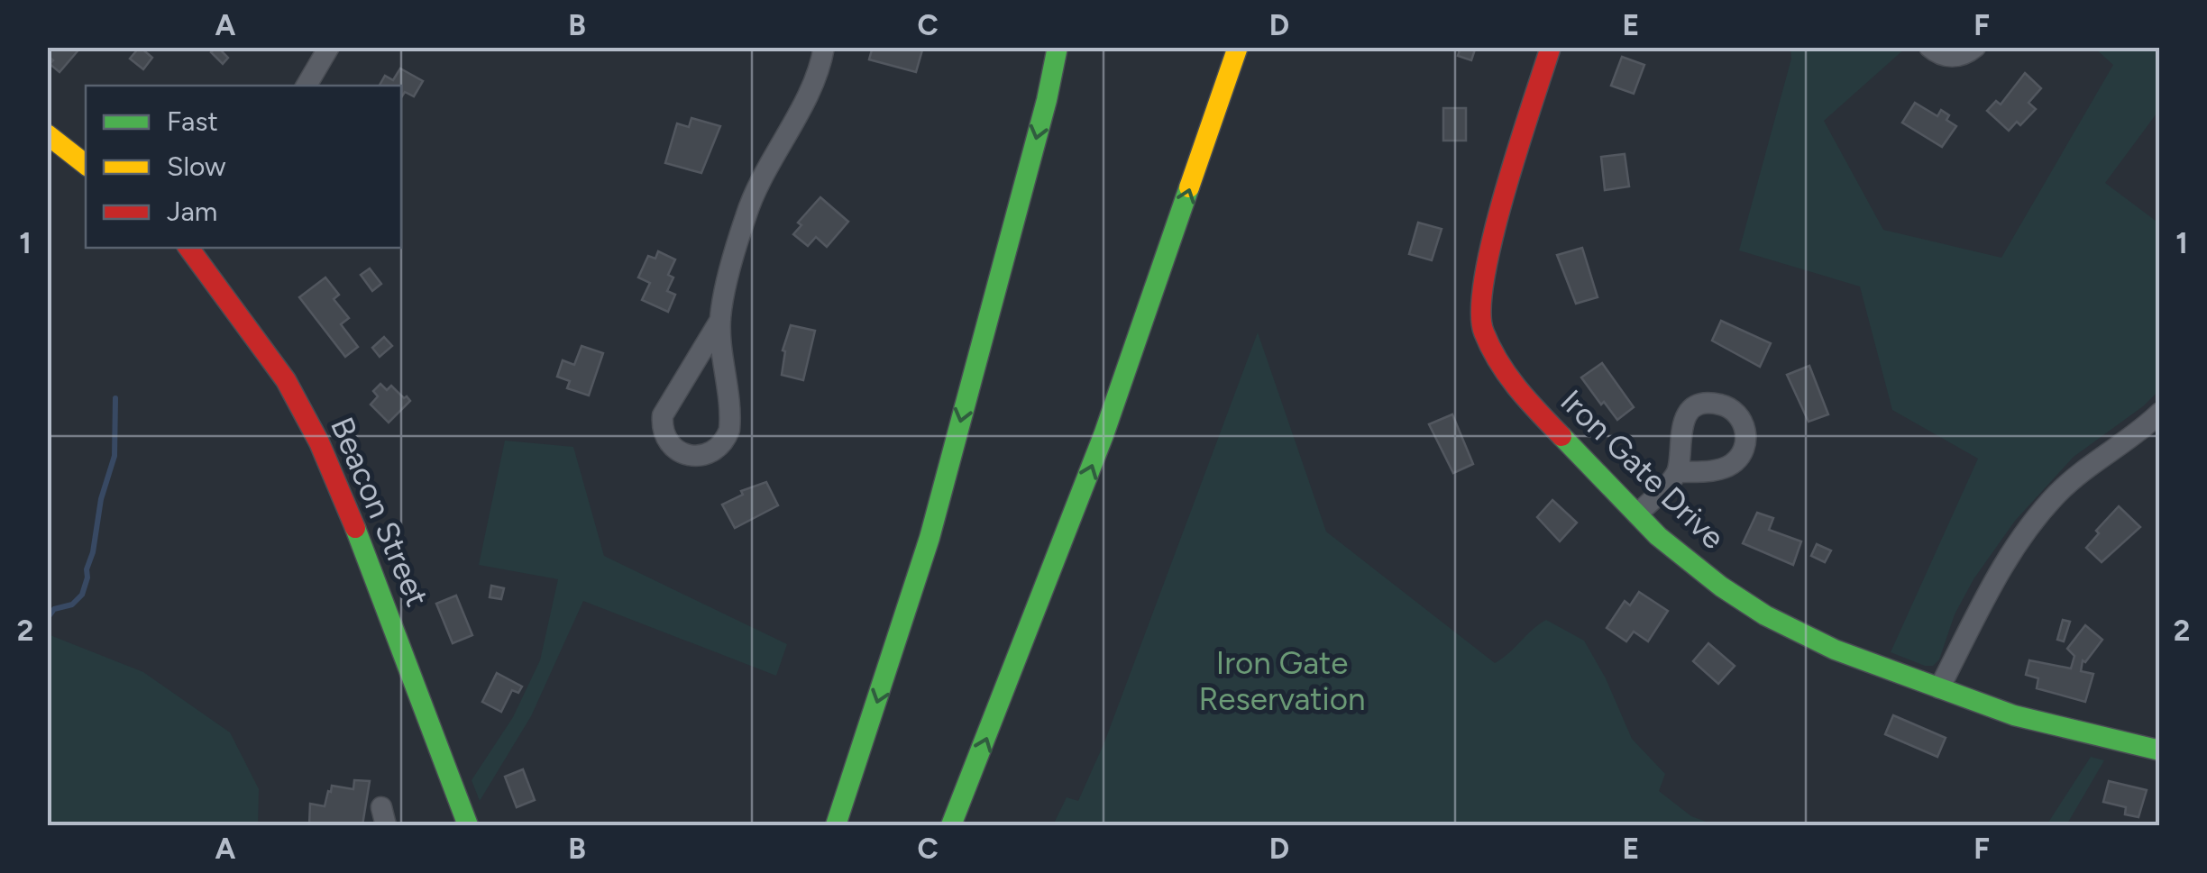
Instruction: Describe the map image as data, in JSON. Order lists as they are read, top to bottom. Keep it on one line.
{"streets":{"main road":["Iron Gate Drive","Beacon Street"]},"parks":["Iron Gate Reservation"],"legend":["Fast","Slow","Jam"],"grid":{"columns":["A","B","C","D","E","F"],"rows":["1","2"]}}
